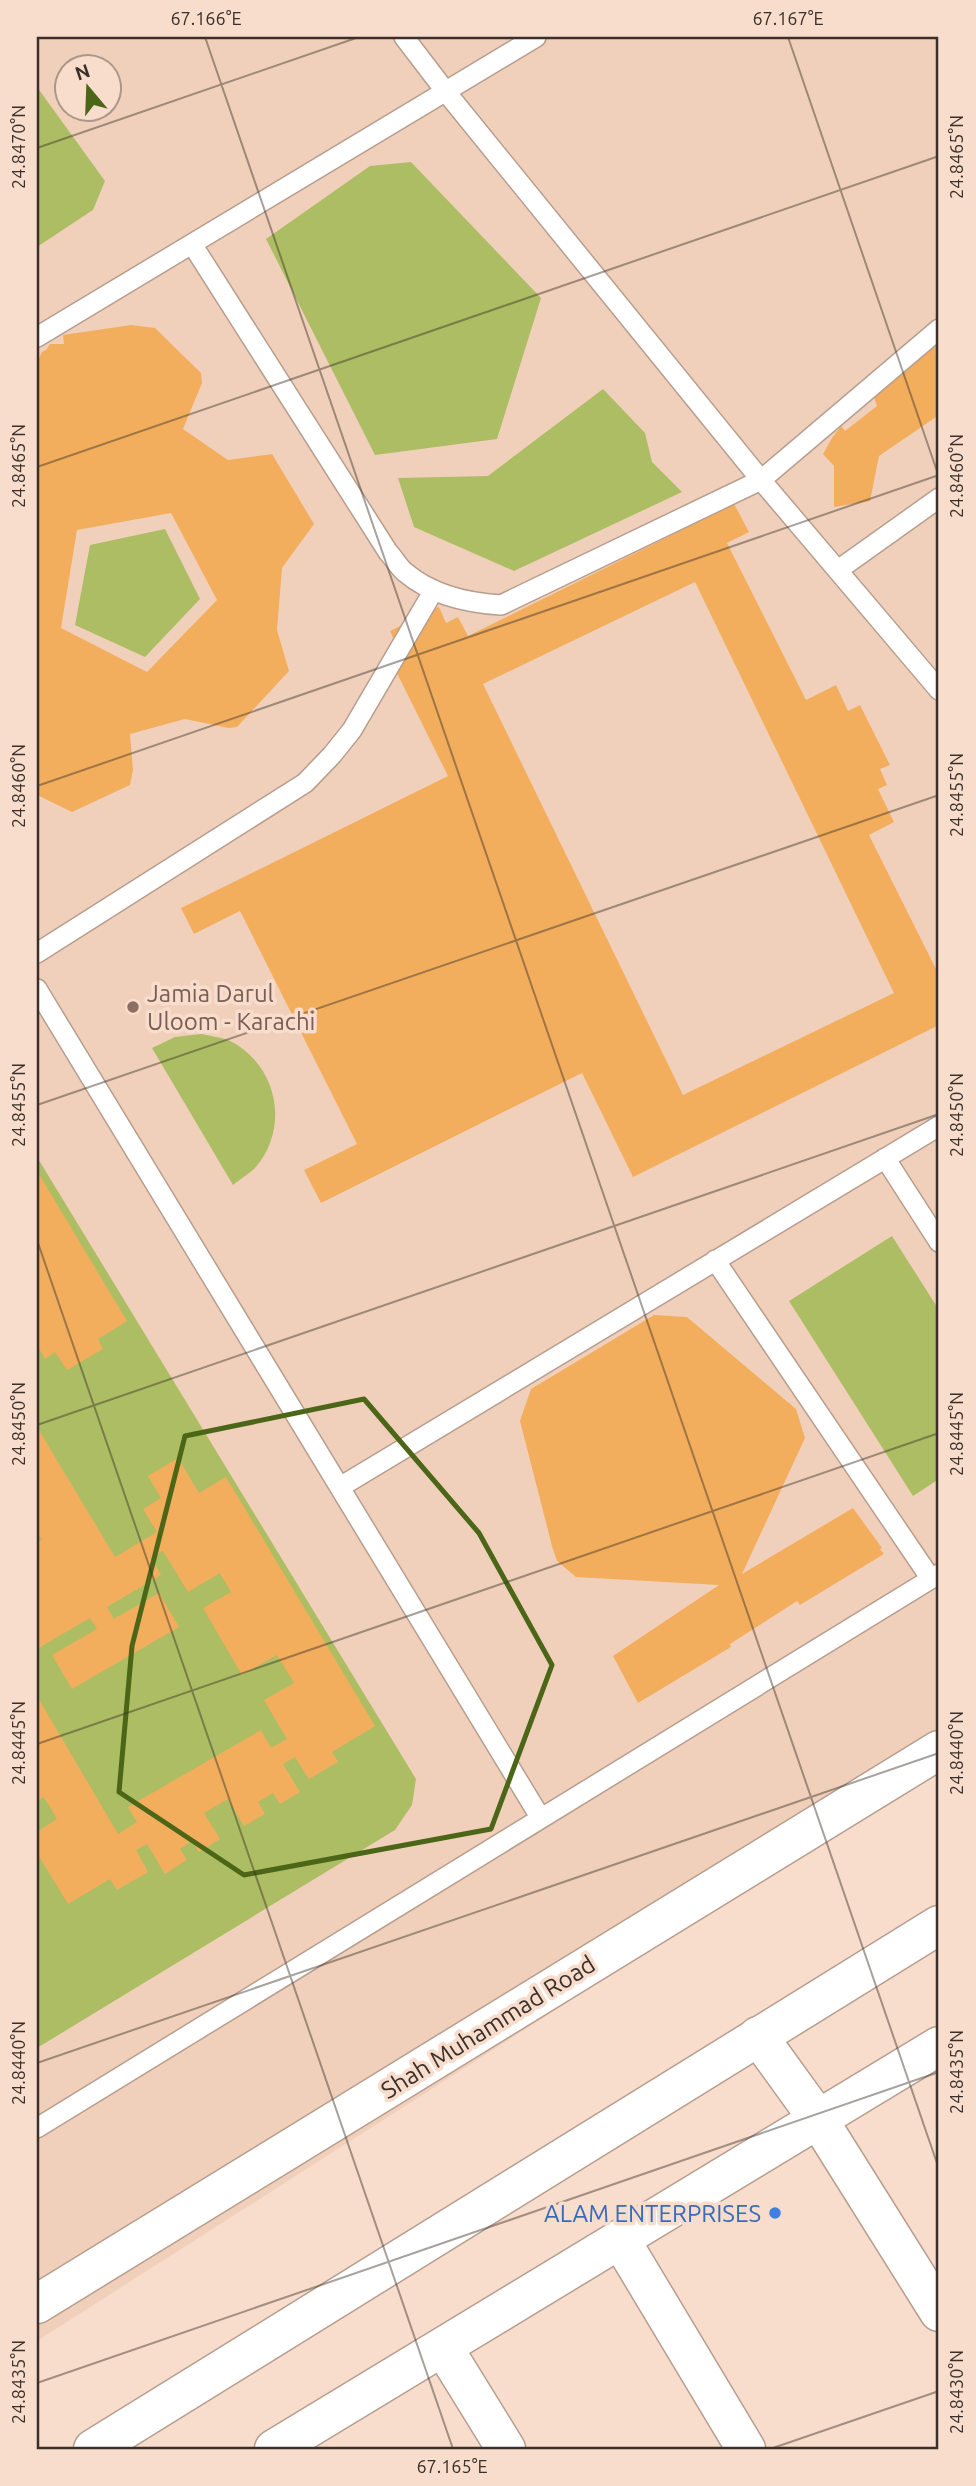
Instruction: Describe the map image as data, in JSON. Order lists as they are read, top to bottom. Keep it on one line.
{"streets":{"street":["Shah Muhammad Road"]},"places":["Jamia Darul Uloom - Karachi","ALAM ENTERPRISES"],"north":"top","coordinates":["67.166°E","67.167°E","24.8470°N","24.8465°N","24.8460°N","24.8455°N","24.8450°N","24.8445°N","24.8440°N","24.8435°N","24.8430°N","67.165°E"]}
